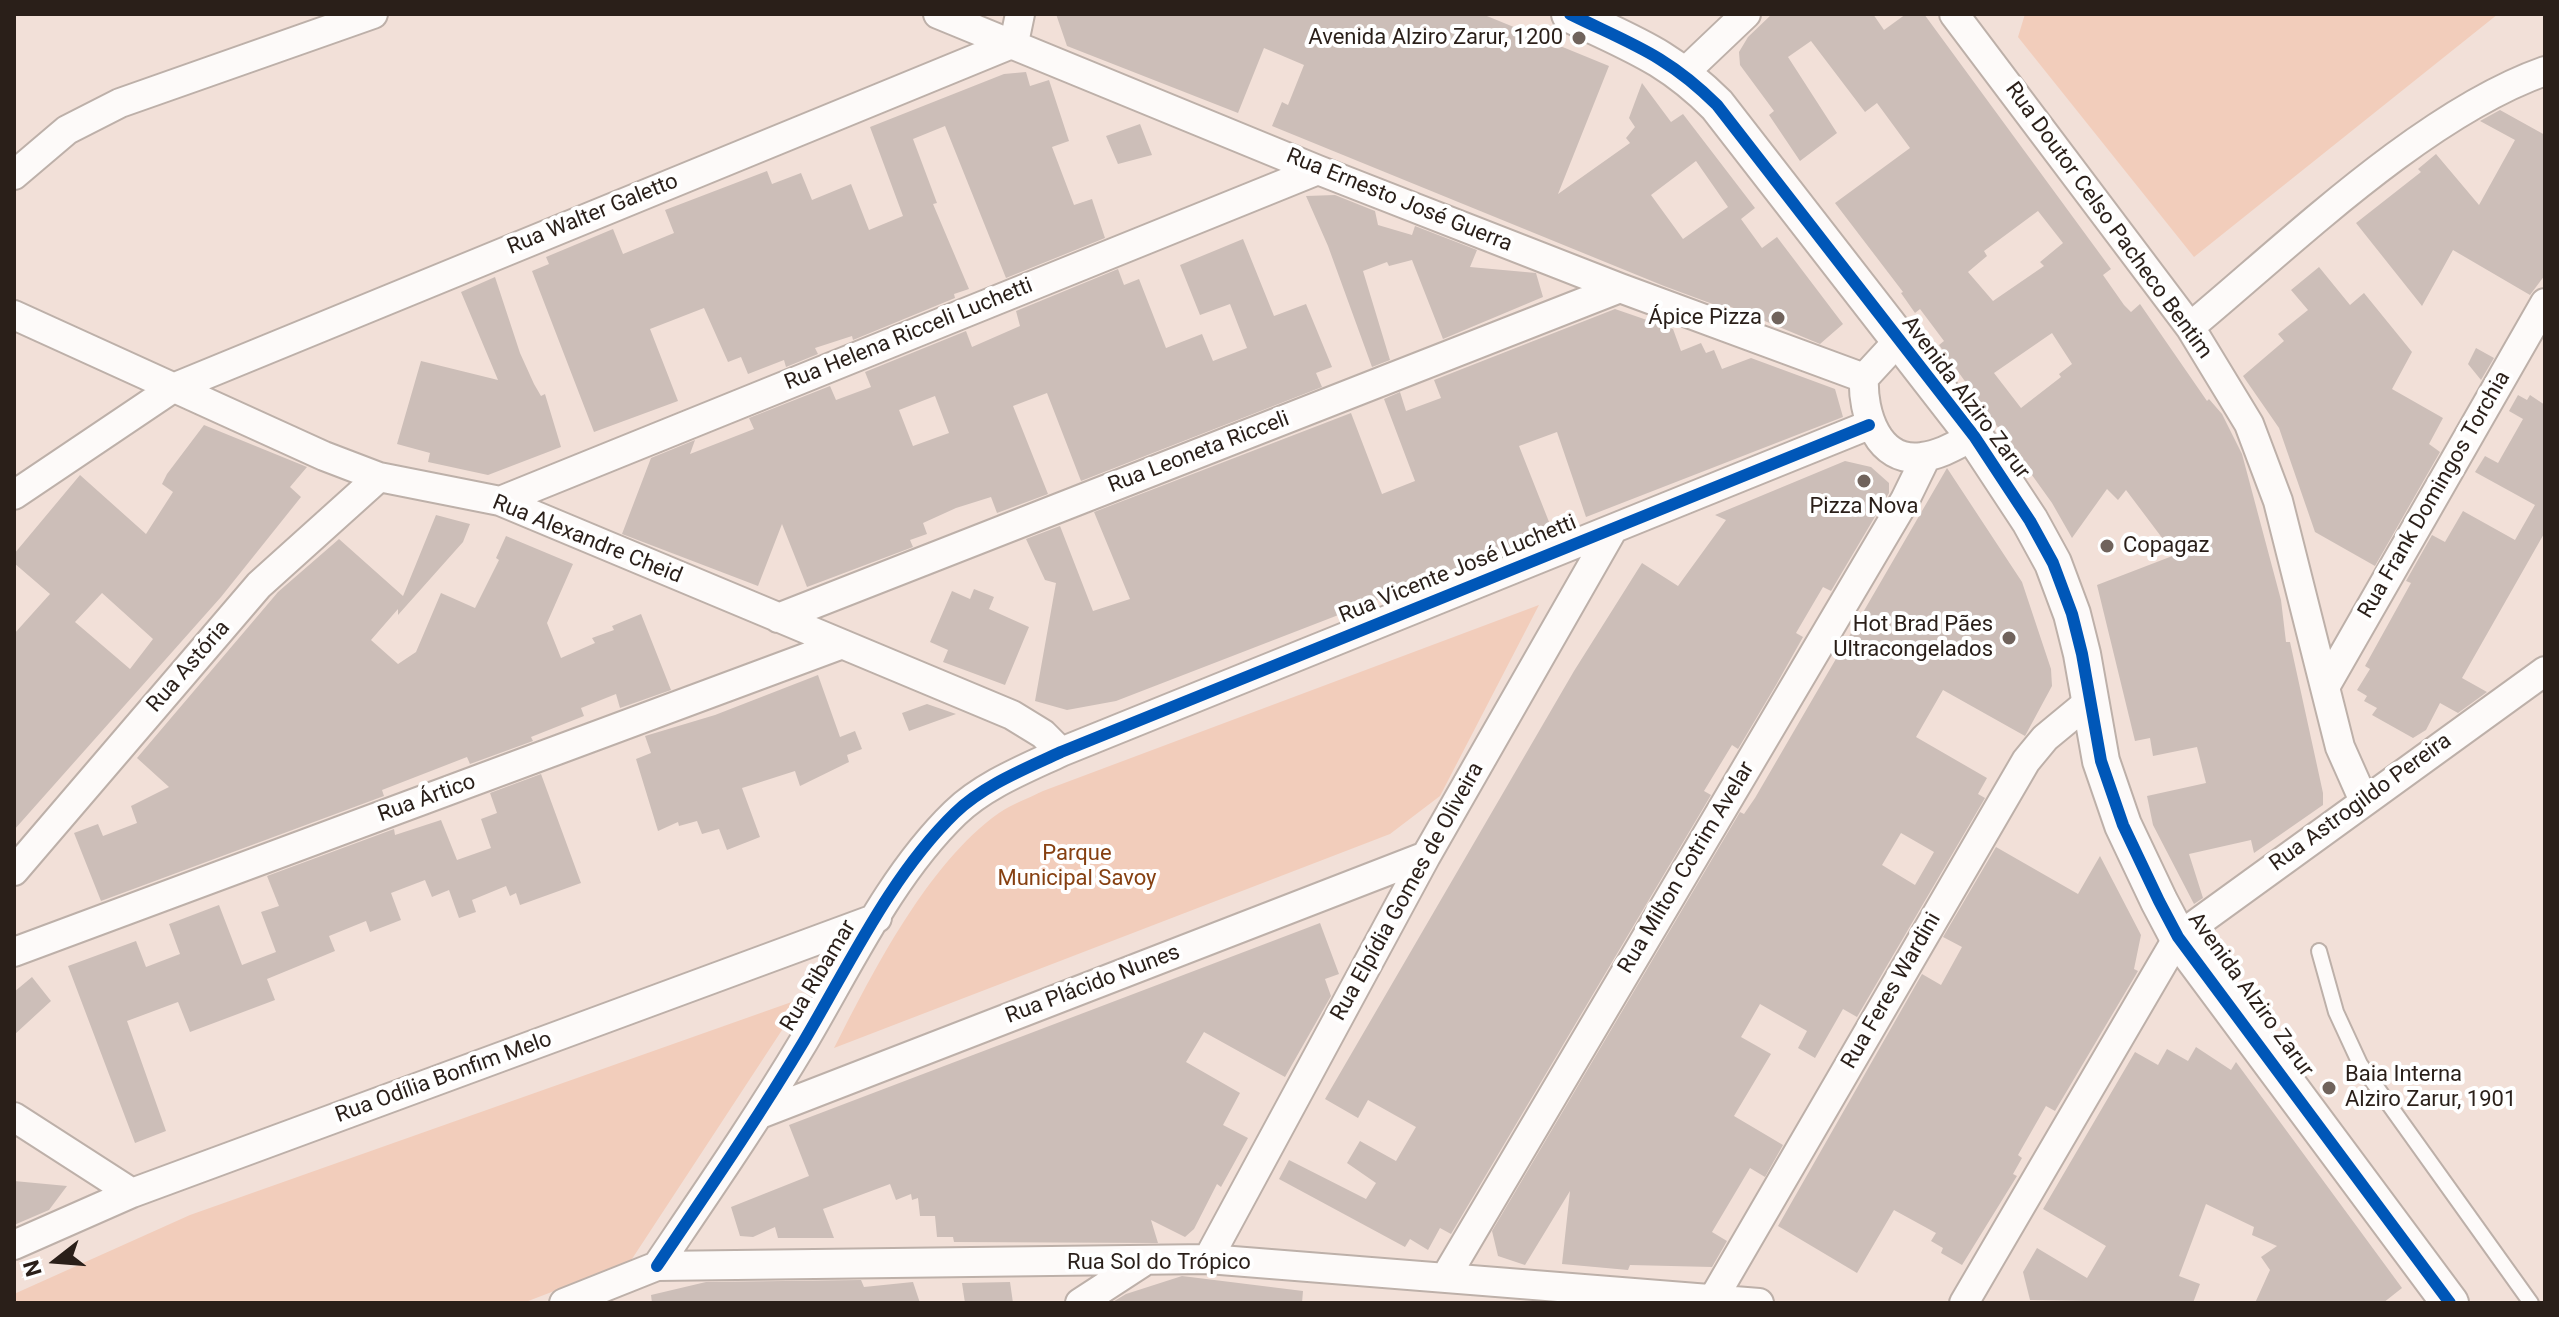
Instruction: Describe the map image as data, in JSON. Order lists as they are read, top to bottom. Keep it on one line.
{"streets":{"street":["Rua Ernesto José Guerra","Rua Walter Galetto","Rua Doutor Celso Pacheco Bentim","Rua Helena Ricceli Luchetti","Avenida Alziro Zarur","Rua Leoneta Ricceli","Rua Frank Domingos Torchia","Rua Alexandre Cheid","Rua Vicente José Luchetti","Rua Astória","Rua Ártico","Rua Astrogildo Pereira","Rua Milton Cotrim Avelar","Rua Elpídia Gomes de Oliveira","Rua Ribamar","Rua Plácido Nunes","Rua Feres Wardini","Rua Odília Bonfim Melo","Rua Sol do Trópico"]},"crossings":[["Rua Ernesto José Guerra","Rua Walter Galetto"],["Rua Ernesto José Guerra","Rua Helena Ricceli Luchetti"],["Rua Ernesto José Guerra","Rua Leoneta Ricceli"],["Rua Walter Galetto","Rua Alexandre Cheid"],["Rua Doutor Celso Pacheco Bentim","Rua Frank Domingos Torchia"],["Rua Doutor Celso Pacheco Bentim","Rua Astrogildo Pereira"],["Rua Helena Ricceli Luchetti","Rua Alexandre Cheid"],["Avenida Alziro Zarur","Rua Astrogildo Pereira"],["Avenida Alziro Zarur","Rua Feres Wardini"],["Rua Leoneta Ricceli","Rua Alexandre Cheid"],["Rua Alexandre Cheid","Rua Vicente José Luchetti"],["Rua Alexandre Cheid","Rua Astória"],["Rua Alexandre Cheid","Rua Ártico"],["Rua Alexandre Cheid","Rua Ribamar"],["Rua Vicente José Luchetti","Rua Elpídia Gomes de Oliveira"],["Rua Vicente José Luchetti","Rua Ribamar"],["Rua Milton Cotrim Avelar","Rua Sol do Trópico"],["Rua Elpídia Gomes de Oliveira","Rua Plácido Nunes"],["Rua Elpídia Gomes de Oliveira","Rua Sol do Trópico"],["Rua Ribamar","Rua Plácido Nunes"],["Rua Ribamar","Rua Odília Bonfim Melo"],["Rua Ribamar","Rua Sol do Trópico"],["Rua Feres Wardini","Rua Sol do Trópico"]],"parks":["Parque Municipal Savoy"],"places":["Avenida Alziro Zarur, 1200","Ápice Pizza","Pizza Nova","Copagaz","Hot Brad Pães Ultracongelados","Baia Interna Alziro Zarur, 1901"],"north":"left"}
